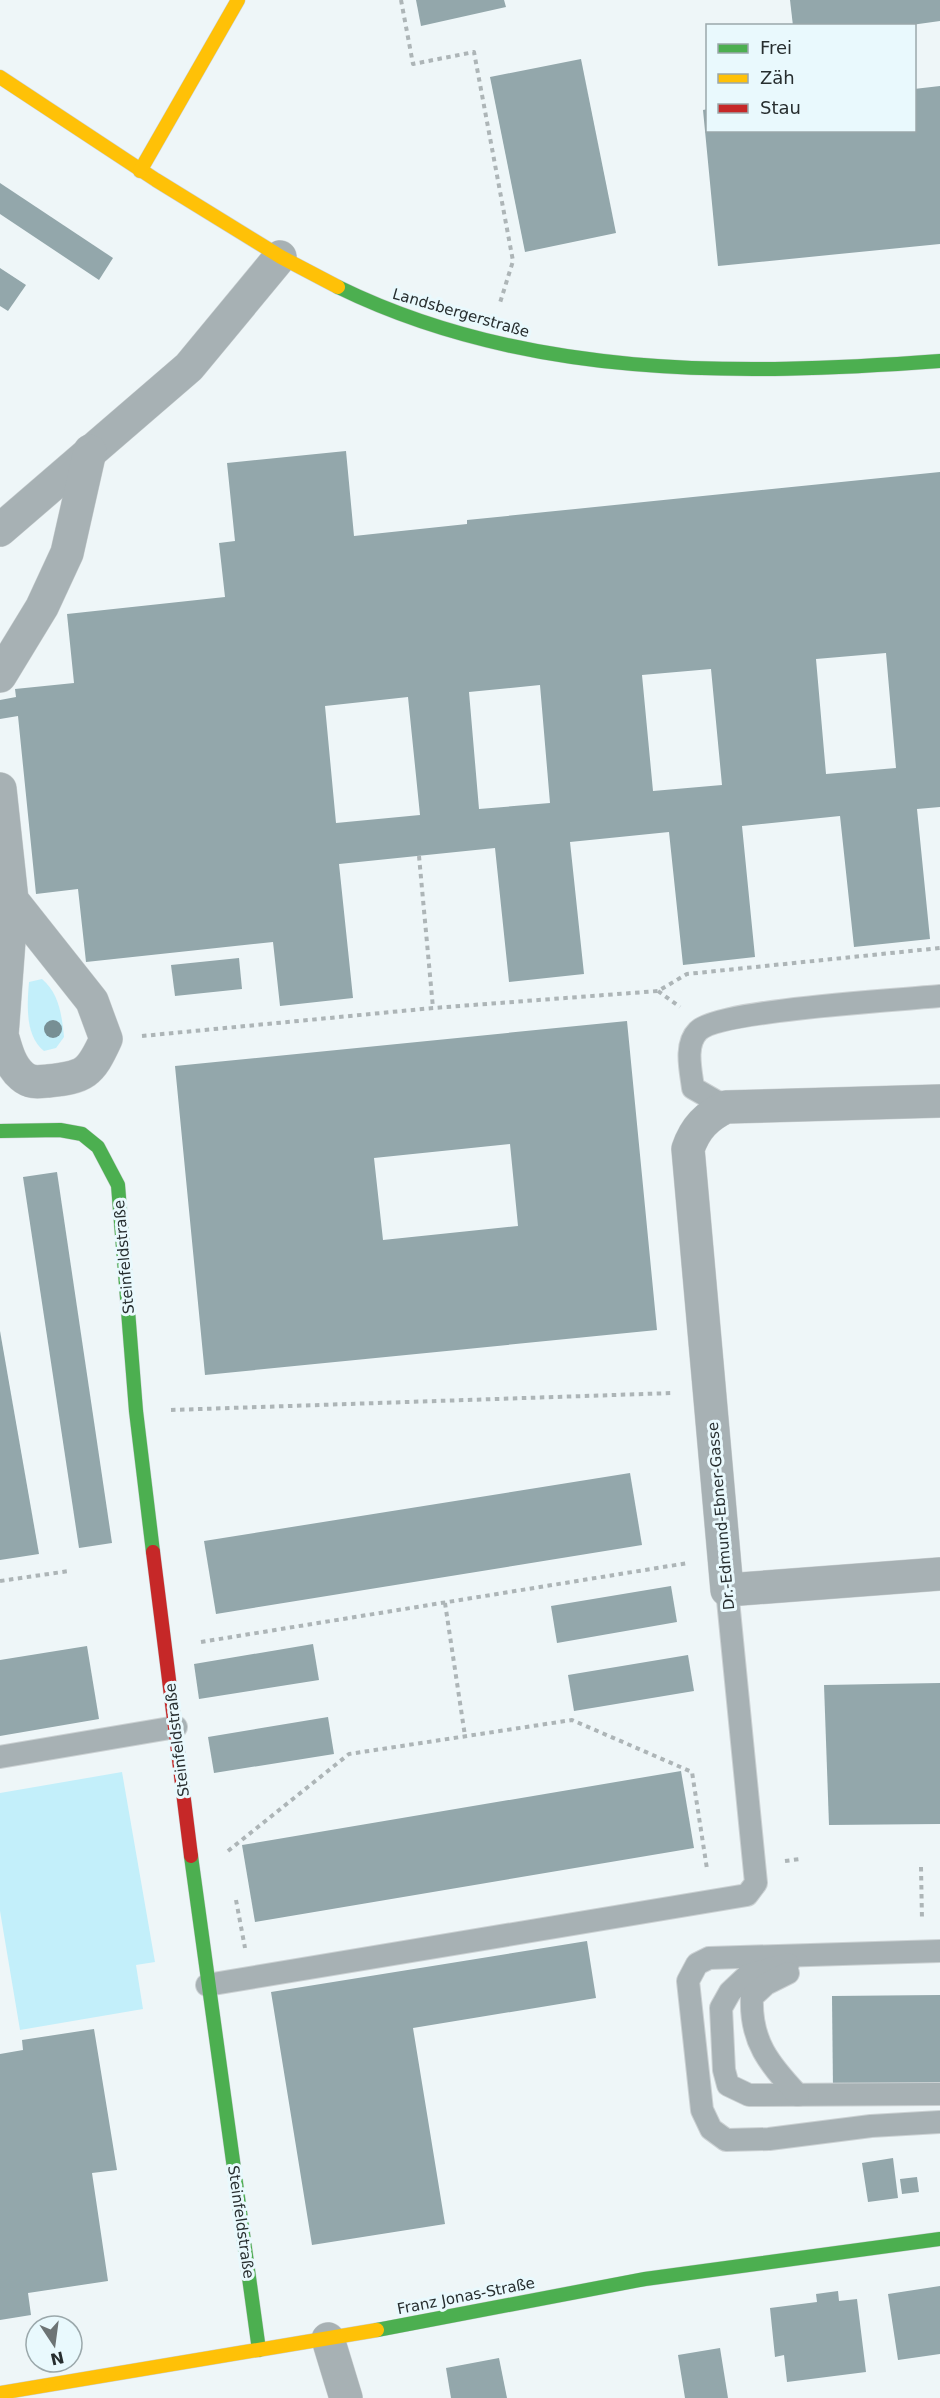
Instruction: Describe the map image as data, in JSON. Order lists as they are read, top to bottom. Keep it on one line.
{"streets":{"street":["Landsbergerstraße","Steinfeldstraße","Dr.-Edmund-Ebner-Gasse","Franz Jonas-Straße"]},"crossings":[["Steinfeldstraße","Dr.-Edmund-Ebner-Gasse"],["Steinfeldstraße","Franz Jonas-Straße"]],"legend":["Frei","Zäh","Stau"],"north":"bottom"}
